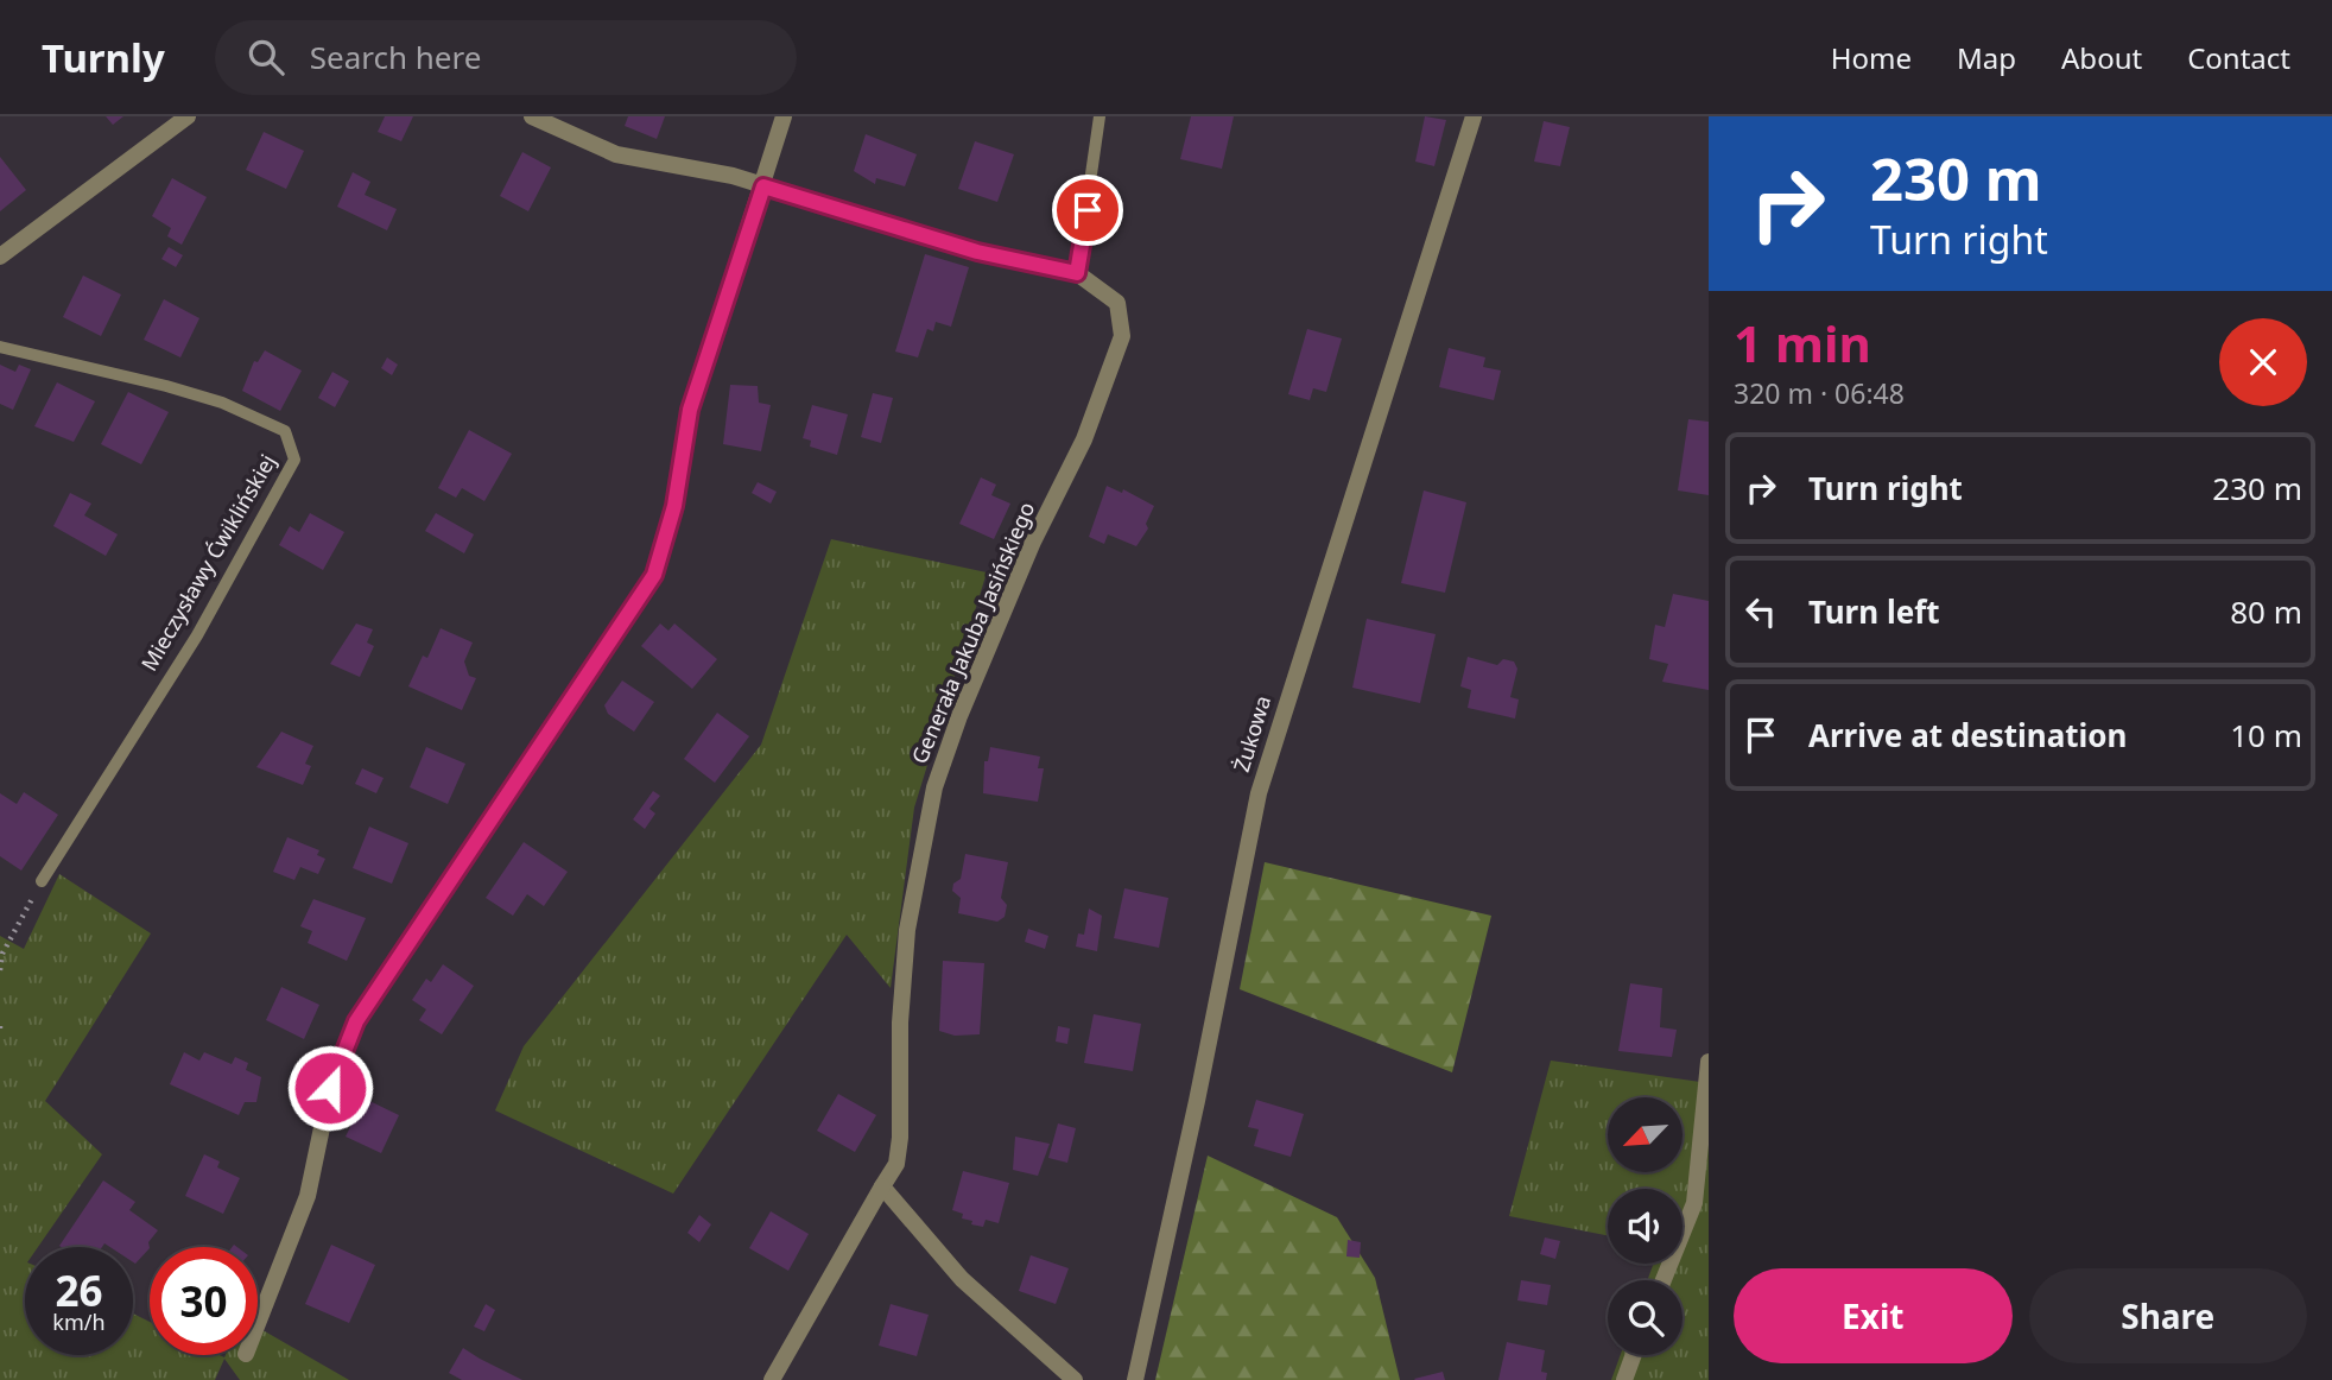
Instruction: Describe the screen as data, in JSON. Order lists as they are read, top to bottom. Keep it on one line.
{"streets":{"street":["Generała Jakuba Jasińskiego","Żukowa"],"lane":["Mieczysławy Ćwiklińskiej"]},"north":"bottom left","page":{"header":"Turnly","search":"Search here","nav":["Home","Map","About","Contact"],"turn":["230 m","Turn right"],"heading":["1 min","320 m · 06:48"],"list":[{"name":"Turn right","value":"230 m"},{"name":"Turn left","value":"80 m"},{"name":"Arrive at destination","value":"10 m"}],"speed":"26 km/h","limit":"30","buttons":["Exit","Share"]}}
